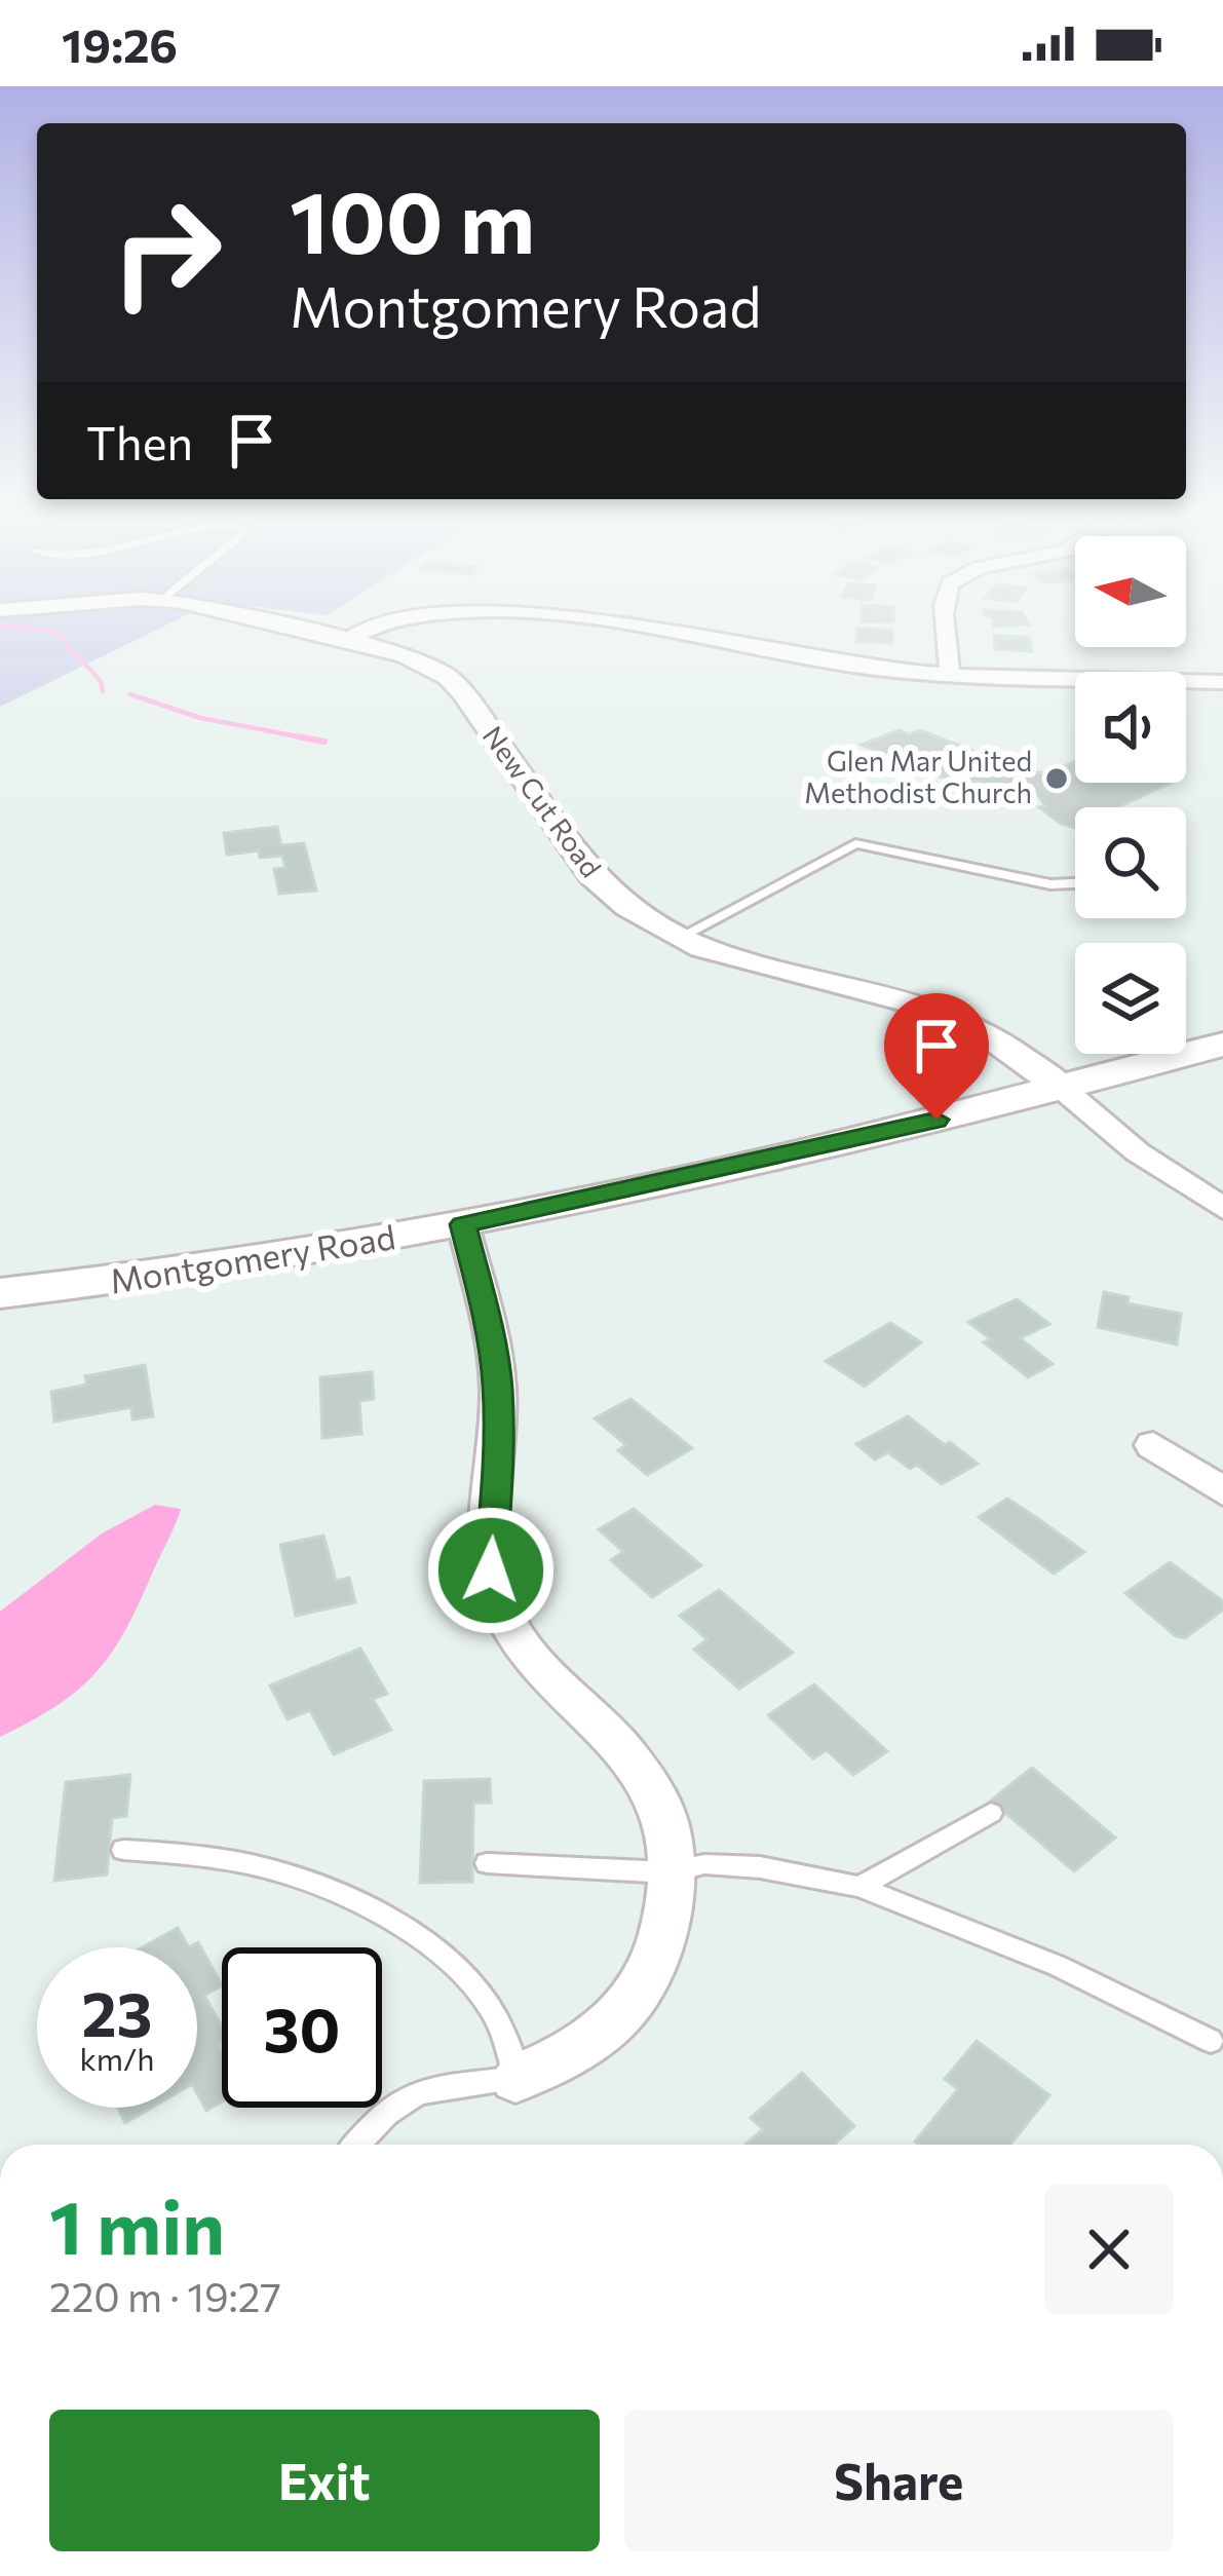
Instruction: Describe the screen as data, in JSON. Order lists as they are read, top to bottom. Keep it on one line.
{"streets":{"main road":["Montgomery Road"],"street":["New Cut Road"]},"crossings":[["New Cut Road","Montgomery Road"]],"places":["Glen Mar United Methodist Church"],"north":"left","page":{"status":"19:26","turn":["100 m","Montgomery Road"],"then":"Then","speed":"23 km/h","limit":"30","heading":["1 min","220 m · 19:27"],"buttons":["Exit","Share"]}}
